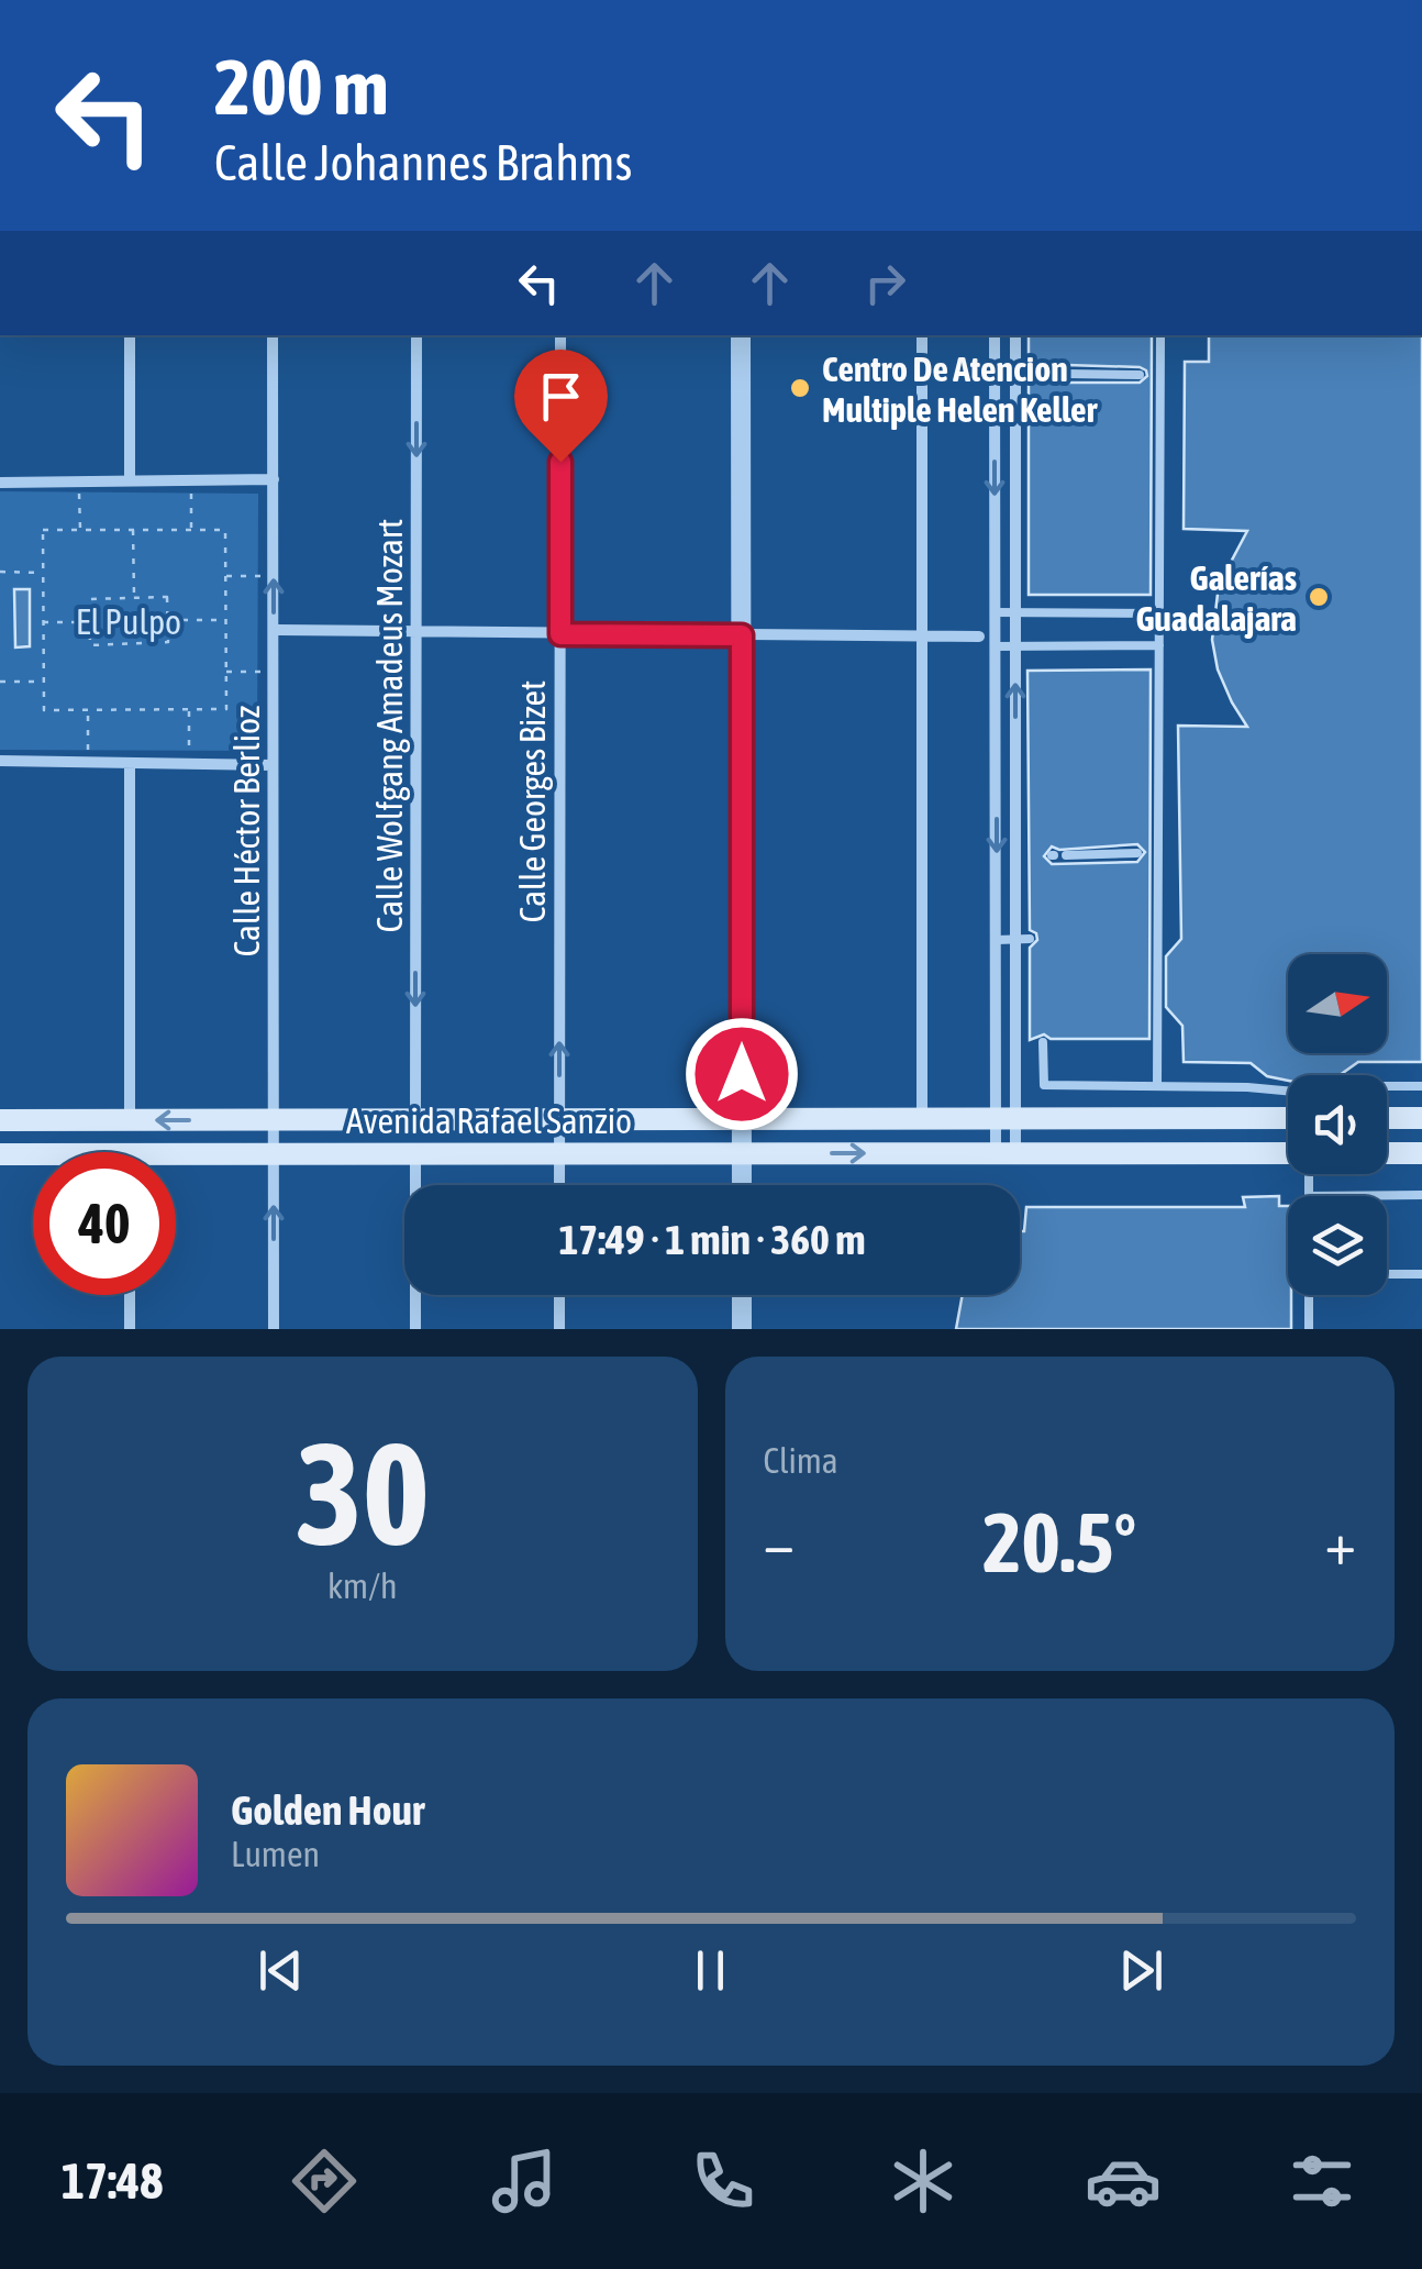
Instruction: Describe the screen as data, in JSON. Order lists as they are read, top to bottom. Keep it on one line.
{"streets":{"main road":["Avenida Rafael Sanzio"],"street":["Calle Wolfgang Amadeus Mozart","Calle Georges Bizet","Calle Héctor Berlioz"]},"crossings":[["Calle Wolfgang Amadeus Mozart","Avenida Rafael Sanzio"],["Calle Georges Bizet","Avenida Rafael Sanzio"],["Calle Héctor Berlioz","Avenida Rafael Sanzio"]],"one_way":["Calle Wolfgang Amadeus Mozart","Calle Georges Bizet"],"parks":["El Pulpo"],"places":["Centro De Atencion Multiple Helen Keller","Galerías Guadalajara"],"north":"right","page":{"turn":["200 m","Calle Johannes Brahms"],"limit":"40","trip":"17:49 · 1 min · 360 m","tile":[["30","km/h"],"Clima"],"heat":["−","20.5°","+"],"song":["Golden Hour","Lumen"],"tabs":"17:48"}}
